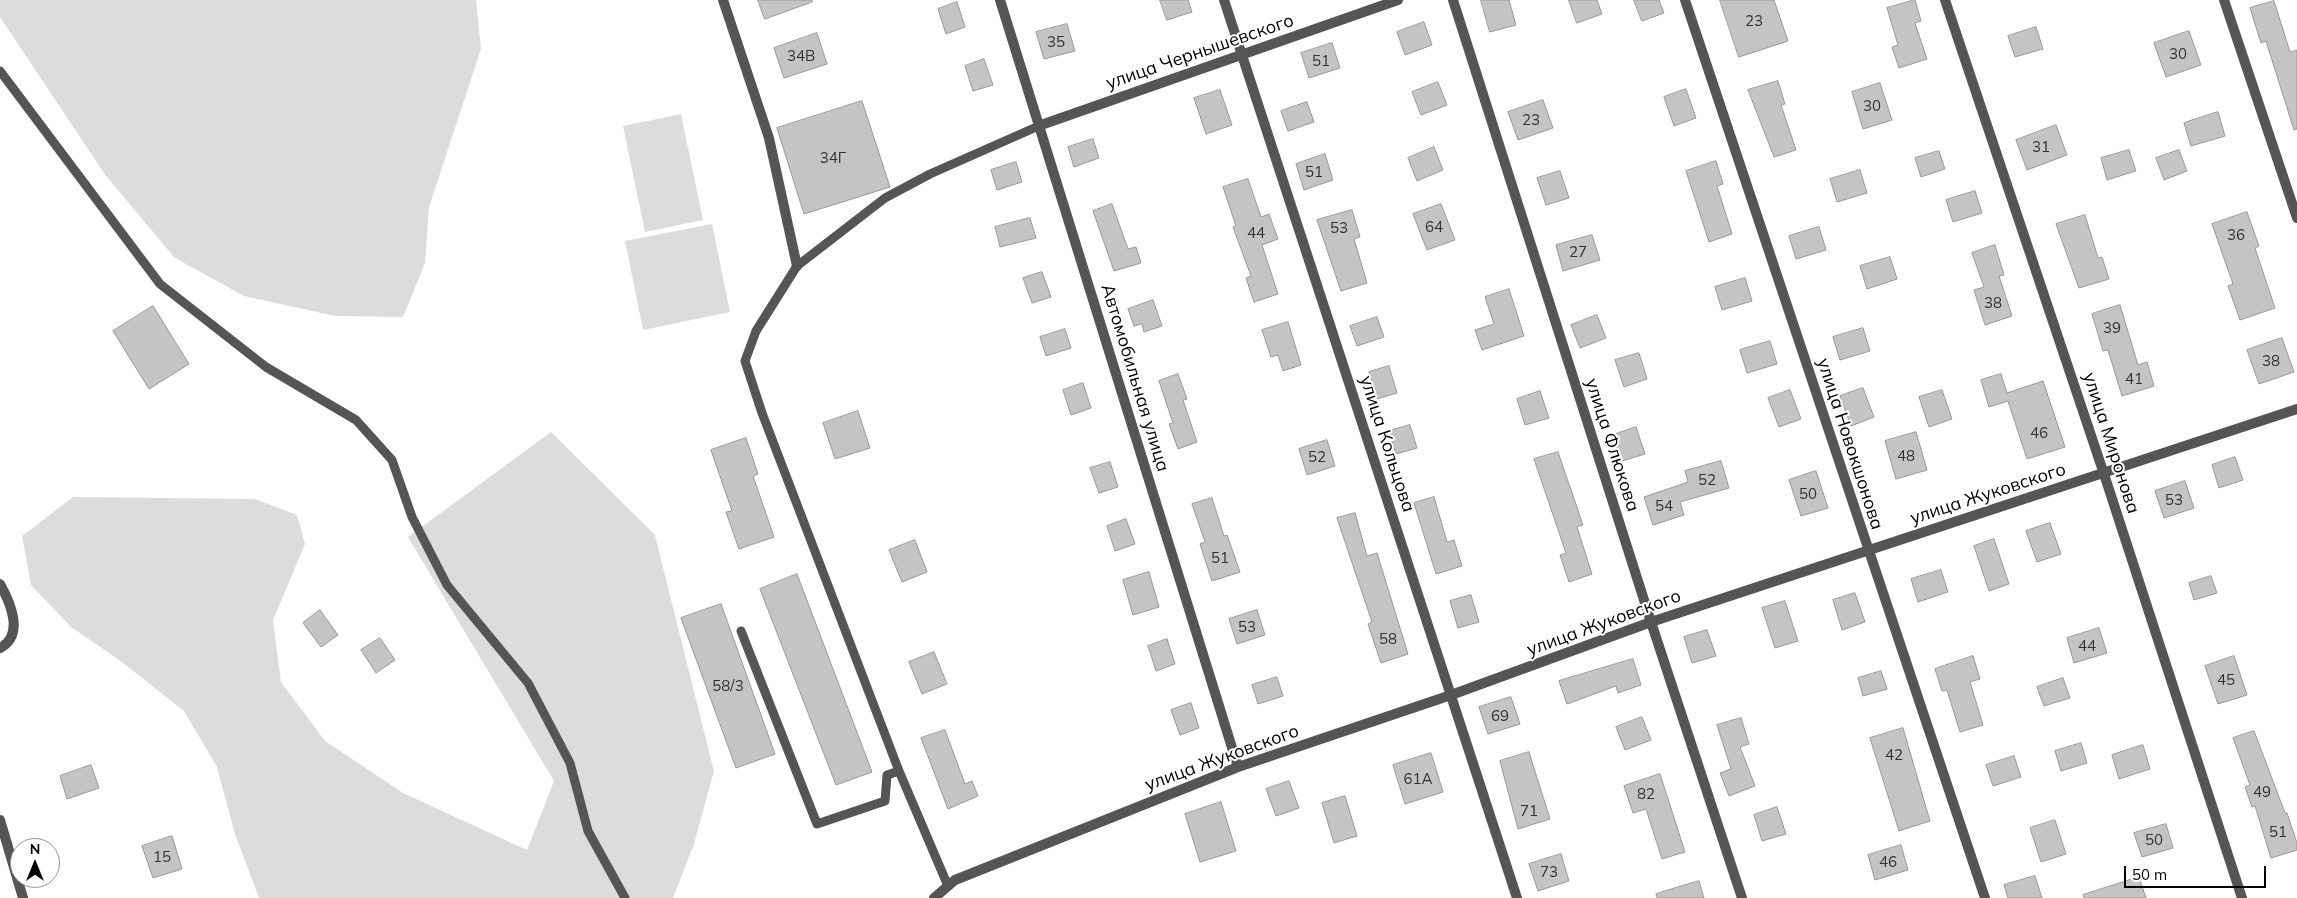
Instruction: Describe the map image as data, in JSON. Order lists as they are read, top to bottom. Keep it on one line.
{"streets":{"street":["улица Чернышевского","Автомобильная улица","улица Миронова","улица Кольцова","улица Новокшонова","улица Флюкова","улица Жуковского"]},"crossings":[["улица Чернышевского","Автомобильная улица"],["улица Чернышевского","улица Кольцова"],["Автомобильная улица","улица Жуковского"],["улица Миронова","улица Жуковского"],["улица Кольцова","улица Жуковского"],["улица Новокшонова","улица Жуковского"],["улица Флюкова","улица Жуковского"]],"house_numbers":["23","35","30","34В","51","30","23","31","34Г","51","64","53","44","36","27","38","39","38","41","46","48","52","52","50","53","54","51","53","58","44","45","58/3","69","42","61А","49","82","71","51","50","15","46","73"],"scale_bar":"50 m","north":"top"}
